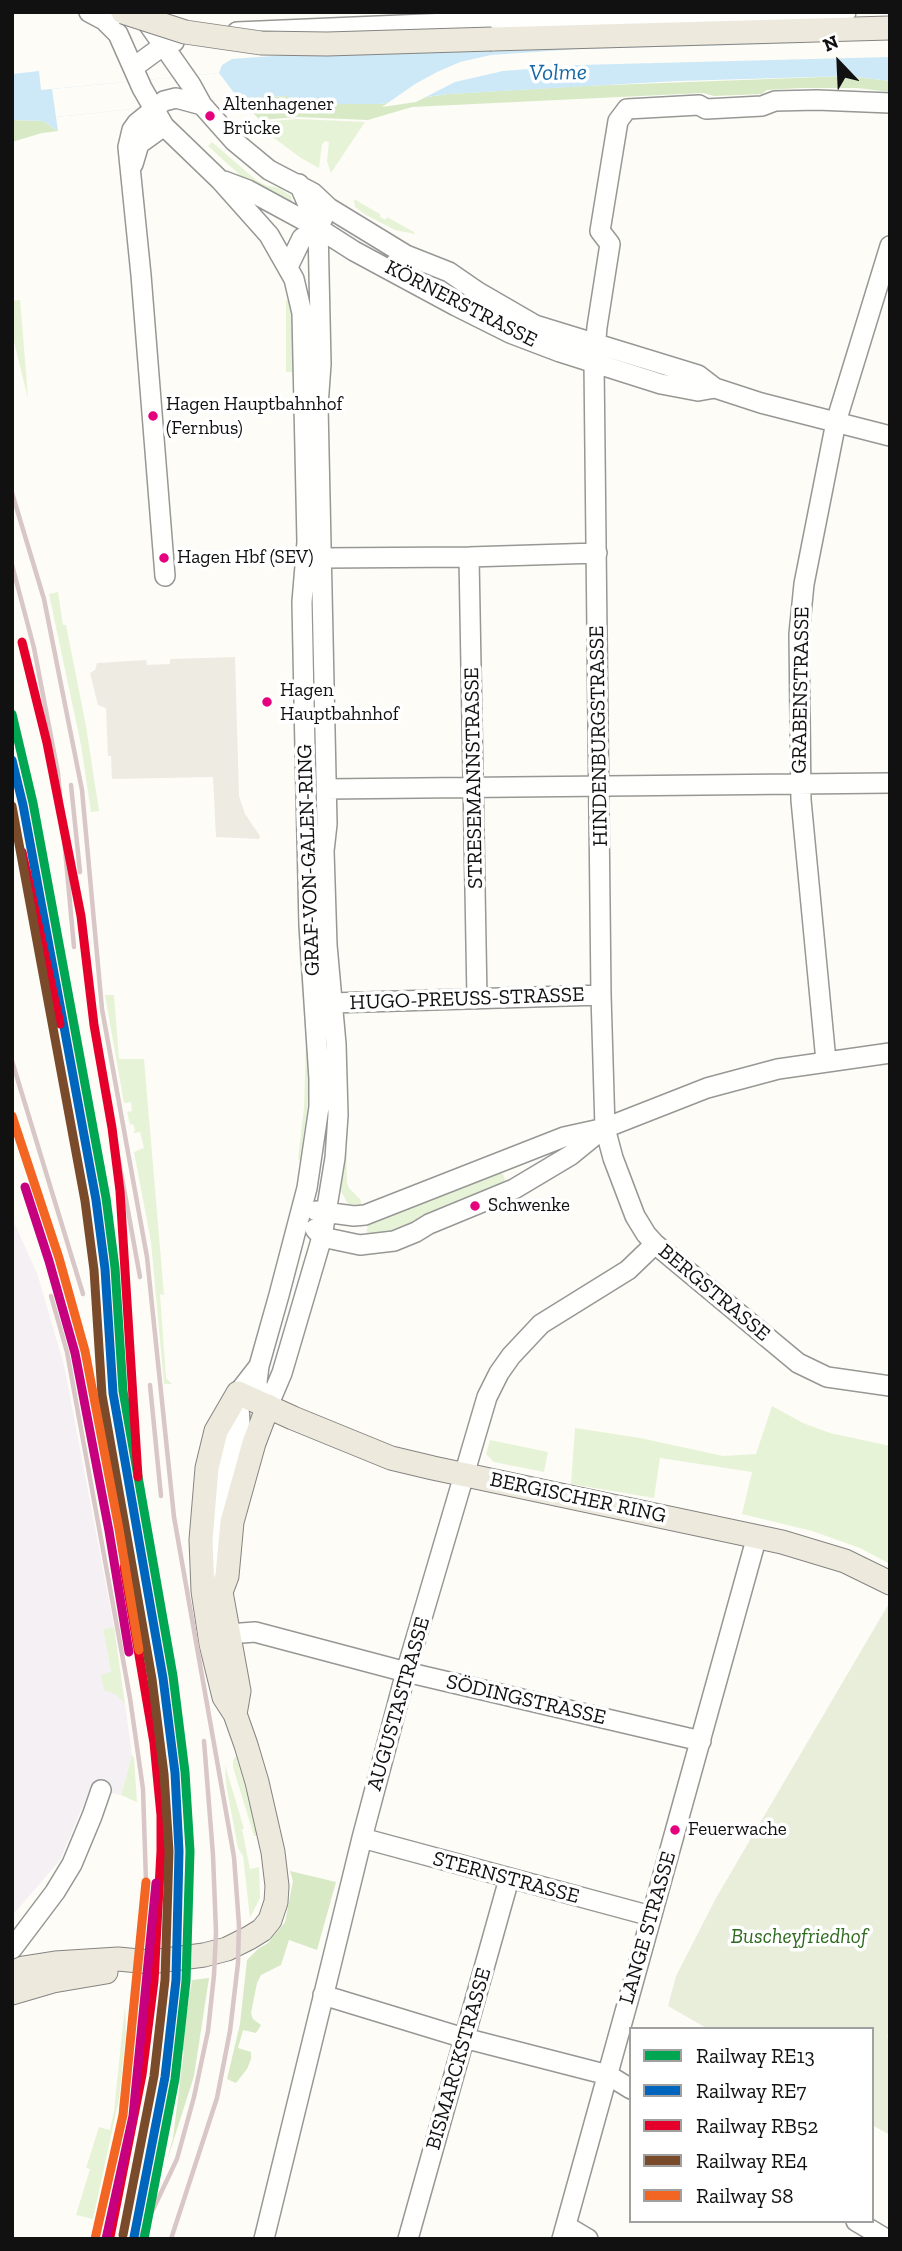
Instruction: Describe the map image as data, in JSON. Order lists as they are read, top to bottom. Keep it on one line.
{"streets":{"main road":["BERGISCHER RING"],"street":["KÖRNERSTRASSE","GRABENSTRASSE","HINDENBURGSTRASSE","STRESEMANNSTRASSE","GRAF-VON-GALEN-RING","HUGO-PREUSS-STRASSE","BERGSTRASSE","SÖDINGSTRASSE","AUGUSTASTRASSE","STERNSTRASSE","LANGE STRASSE","BISMARCKSTRASSE"]},"crossings":[["KÖRNERSTRASSE","GRABENSTRASSE"],["KÖRNERSTRASSE","HINDENBURGSTRASSE"],["KÖRNERSTRASSE","GRAF-VON-GALEN-RING"],["HINDENBURGSTRASSE","HUGO-PREUSS-STRASSE"],["HINDENBURGSTRASSE","BERGSTRASSE"],["STRESEMANNSTRASSE","HUGO-PREUSS-STRASSE"],["GRAF-VON-GALEN-RING","HUGO-PREUSS-STRASSE"],["GRAF-VON-GALEN-RING","BERGISCHER RING"],["BERGSTRASSE","AUGUSTASTRASSE"],["BERGISCHER RING","AUGUSTASTRASSE"],["BERGISCHER RING","LANGE STRASSE"],["SÖDINGSTRASSE","AUGUSTASTRASSE"],["SÖDINGSTRASSE","LANGE STRASSE"],["AUGUSTASTRASSE","STERNSTRASSE"],["STERNSTRASSE","LANGE STRASSE"],["STERNSTRASSE","BISMARCKSTRASSE"]],"water":["Volme"],"parks":["Buscheyfriedhof"],"places":["Altenhagener Brücke","Hagen Hauptbahnhof (Fernbus)","Hagen Hbf (SEV)","Hagen Hauptbahnhof","Schwenke","Feuerwache"],"lines":["rail line RB52","rail line RE13","rail line RE7","rail line RE4","rail line S8"],"legend":["Railway RE13","Railway RE7","Railway RB52","Railway RE4","Railway S8"],"north":"top left"}
